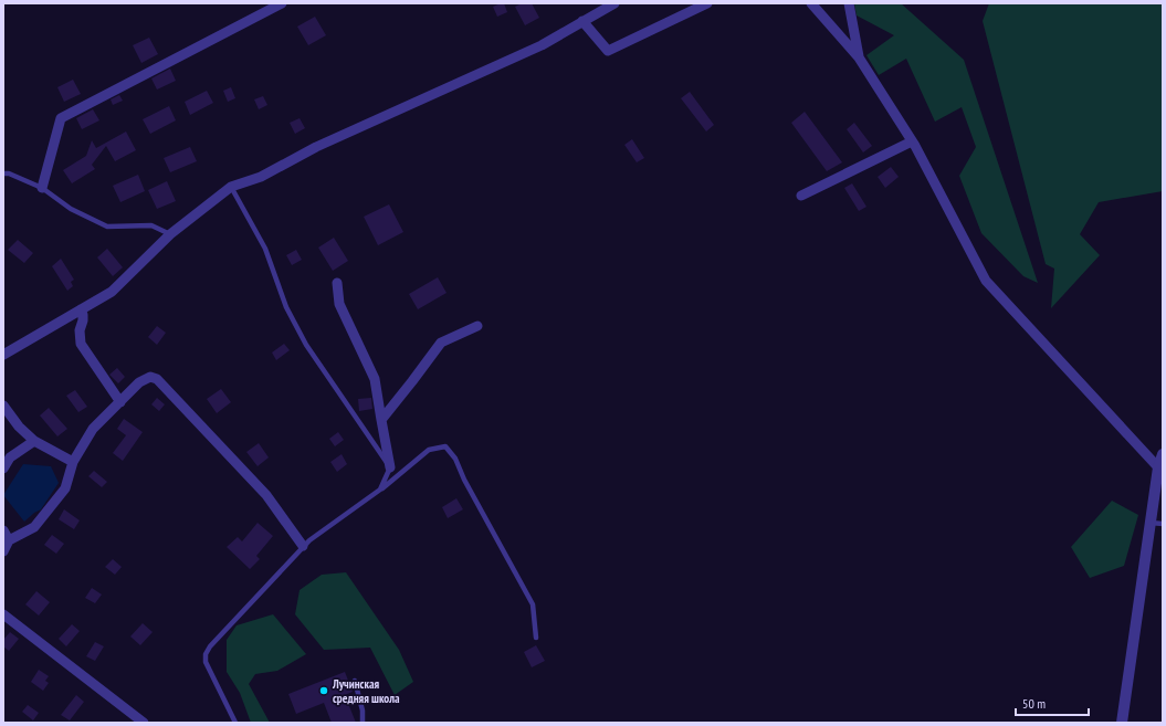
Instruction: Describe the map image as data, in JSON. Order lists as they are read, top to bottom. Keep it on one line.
{"places":["Лучинская средняя школа"],"scale_bar":"50 m"}
